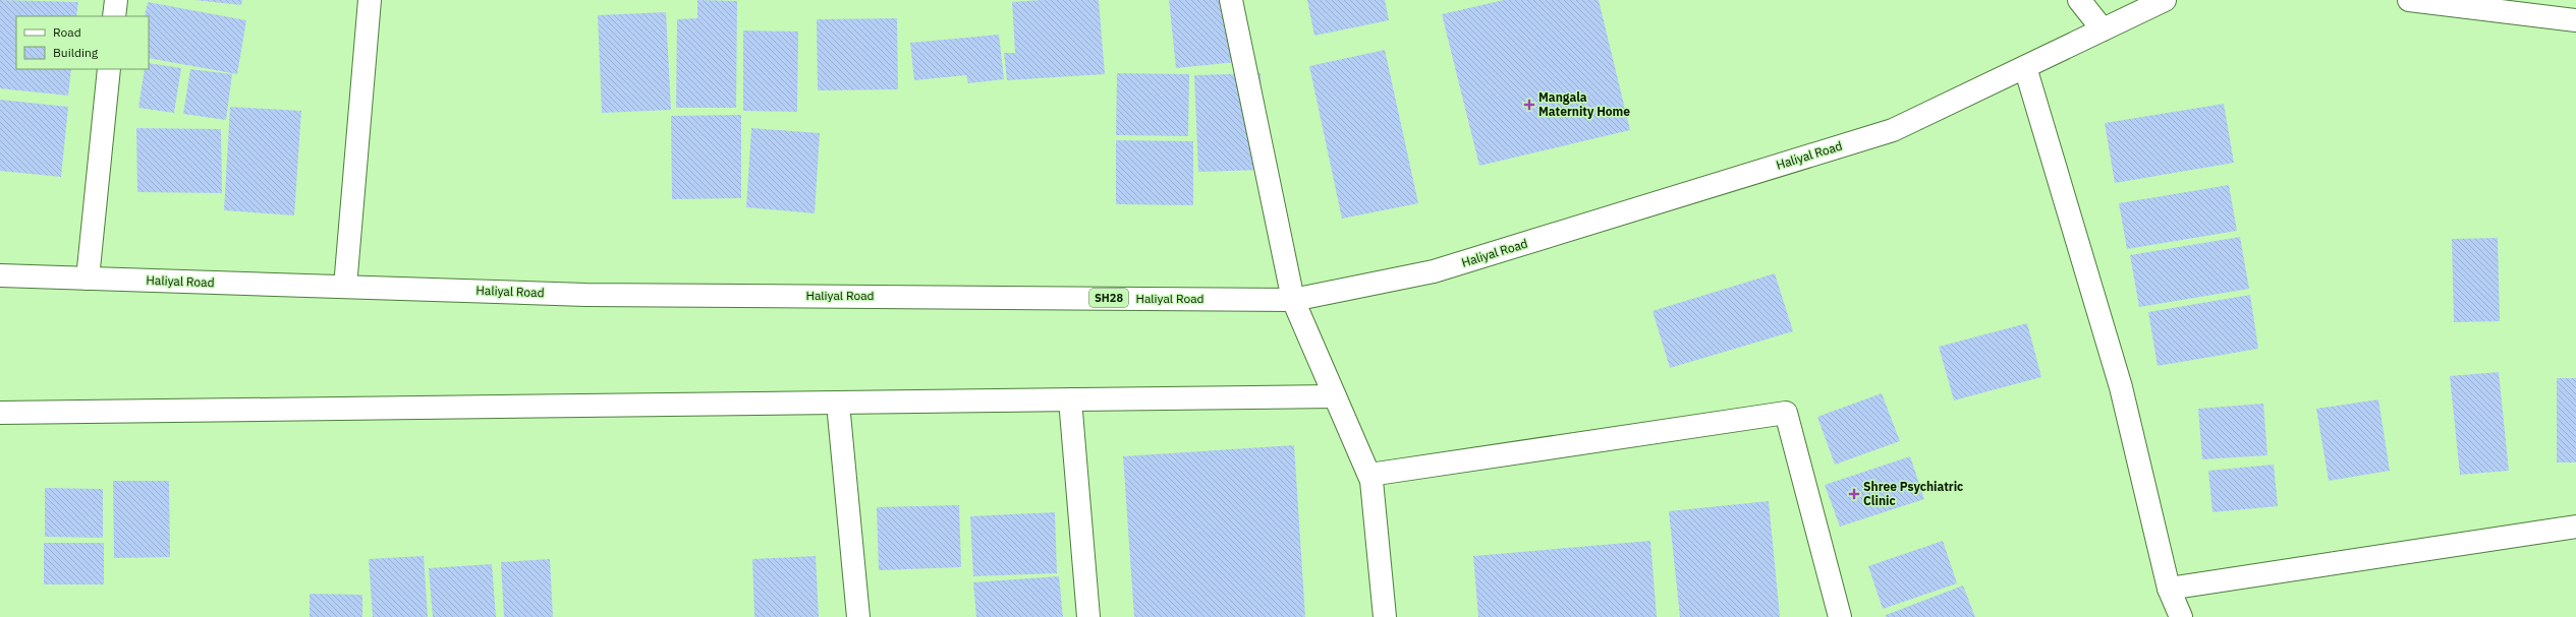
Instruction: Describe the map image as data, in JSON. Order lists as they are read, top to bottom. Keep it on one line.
{"streets":{"street":["Haliyal Road","SH28"]},"places":{"health":["Mangala Maternity Home","Shree Psychiatric Clinic"]},"legend":["Road","Building"]}
